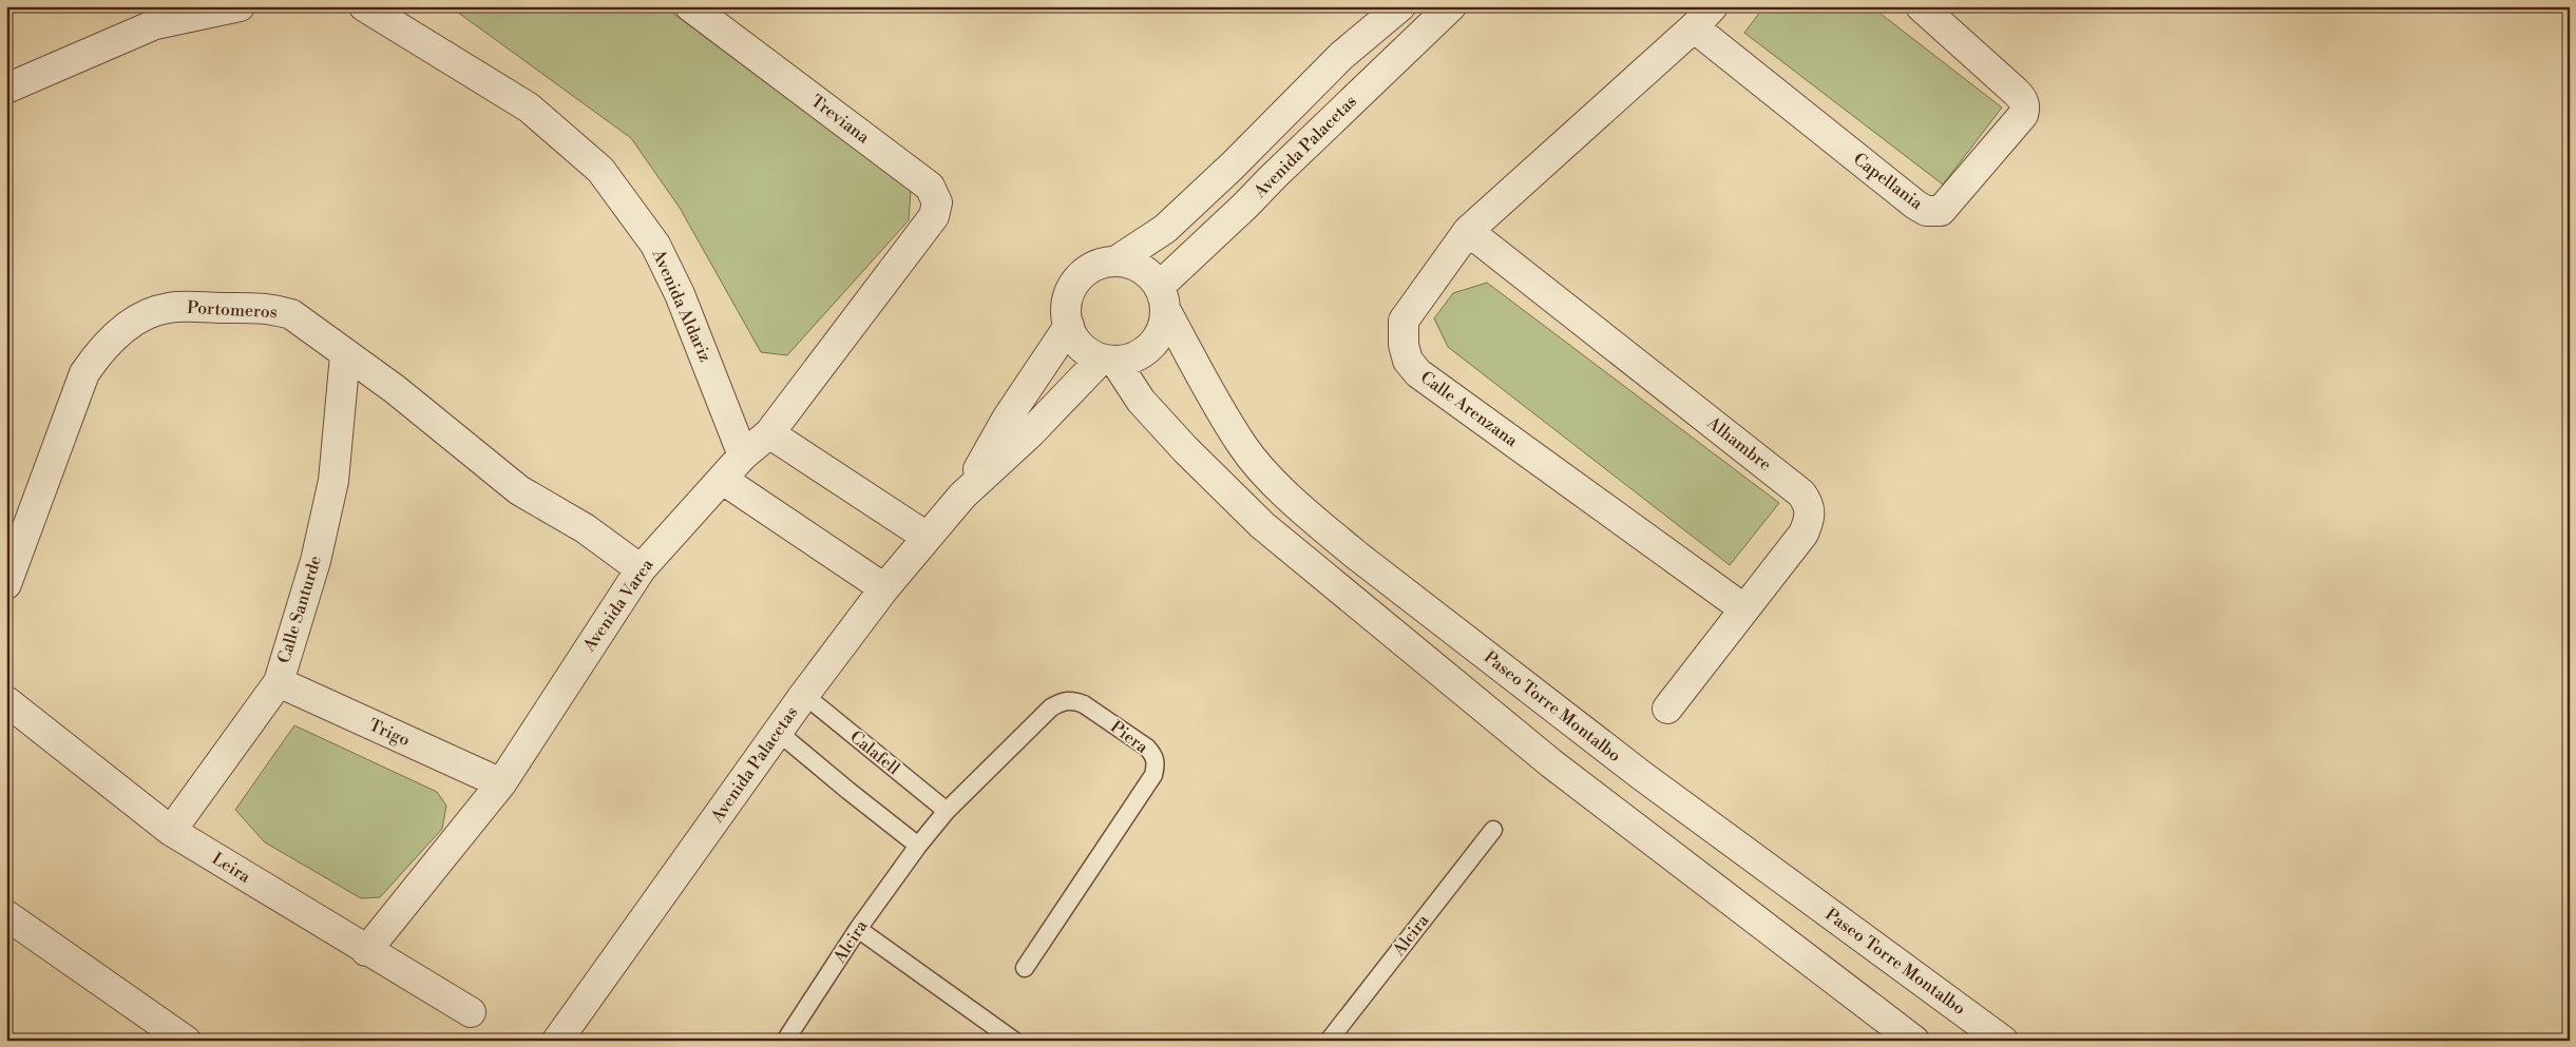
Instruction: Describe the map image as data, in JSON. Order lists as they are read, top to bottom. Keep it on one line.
{"streets":{"street":["Treviana","Avenida Palacetas","Capellania","Avenida Aldariz","Portomeros","Calle Arenzana","Alhambre","Avenida Varea","Calle Santurde","Paseo Torre Montalbo","Trigo","Leira"],"lane":["Piera","Calafell","Alcira"]},"crossings":[["Treviana","Avenida Varea"],["Avenida Palacetas","Paseo Torre Montalbo"],["Avenida Palacetas","Calafell"],["Capellania","Calle Arenzana"],["Avenida Aldariz","Avenida Varea"],["Portomeros","Avenida Varea"],["Portomeros","Calle Santurde"],["Calle Arenzana","Alhambre"],["Avenida Varea","Trigo"],["Avenida Varea","Leira"],["Calle Santurde","Trigo"],["Calle Santurde","Leira"],["Piera","Calafell"],["Piera","Alcira"]]}
